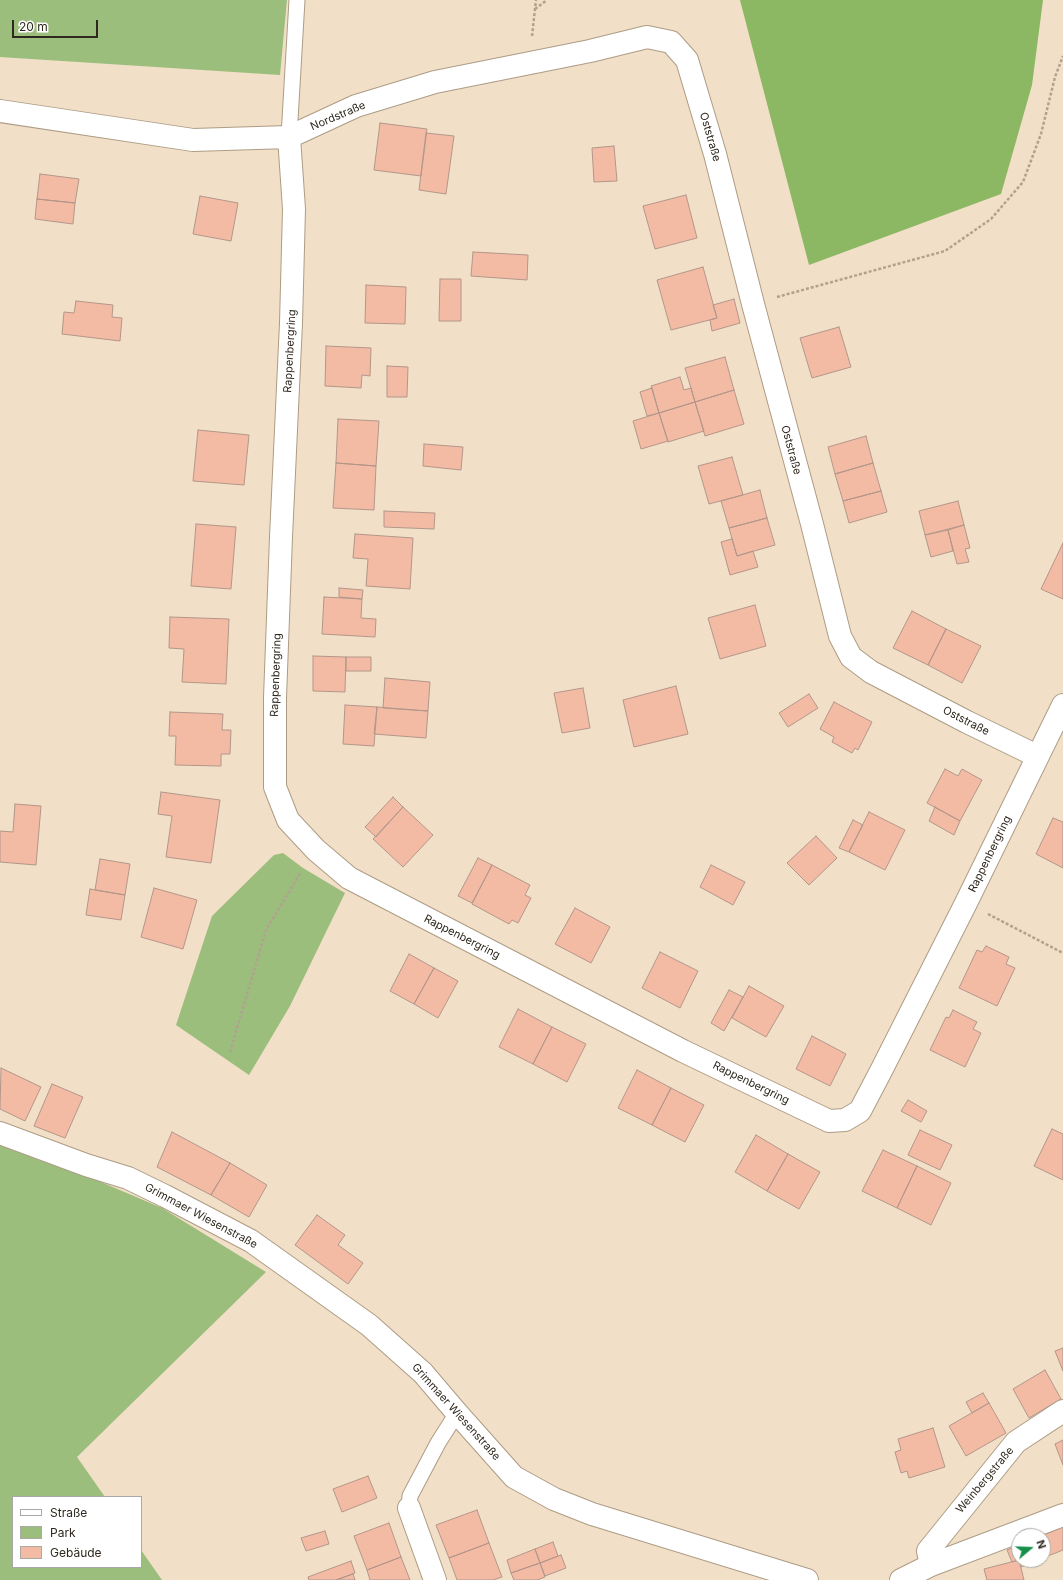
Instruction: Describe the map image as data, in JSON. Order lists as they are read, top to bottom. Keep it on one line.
{"streets":{"street":["Nordstraße","Oststraße","Rappenbergring","Grimmaer Wiesenstraße","Weinbergstraße"]},"crossings":[["Nordstraße","Oststraße"],["Nordstraße","Rappenbergring"],["Oststraße","Rappenbergring"]],"legend":["Straße","Park","Gebäude"],"scale_bar":"20 m","north":"right"}
